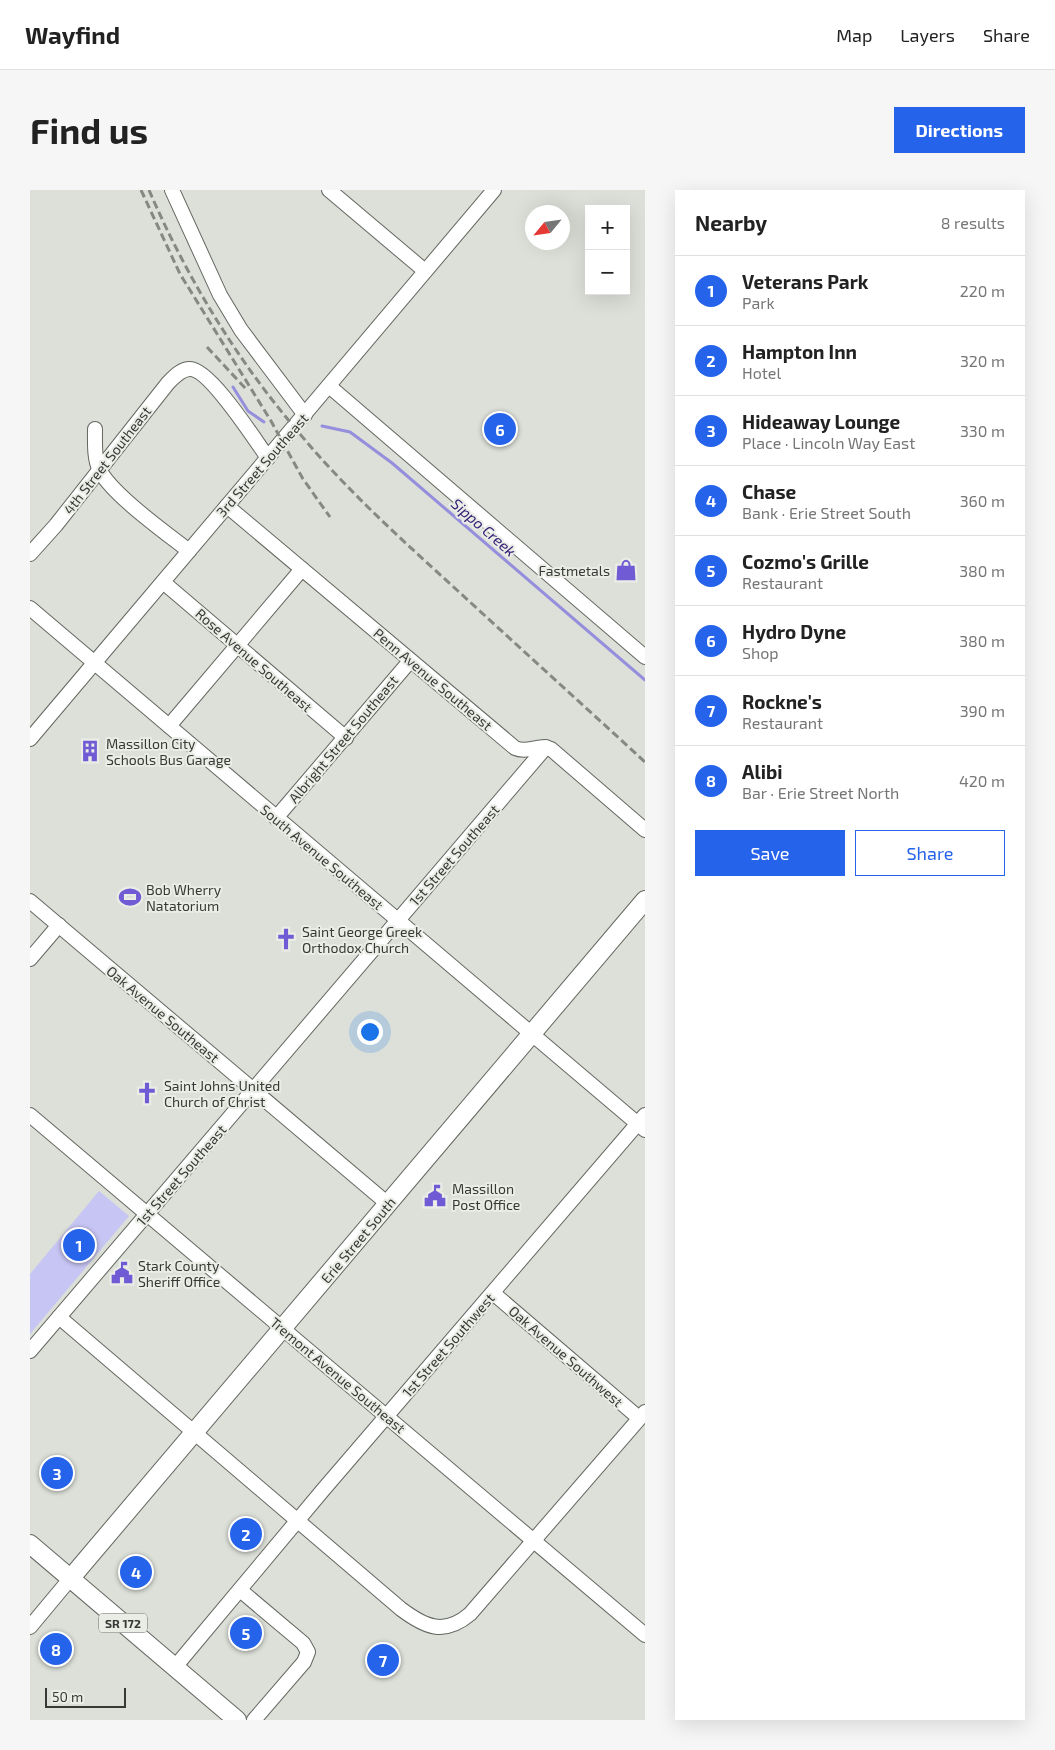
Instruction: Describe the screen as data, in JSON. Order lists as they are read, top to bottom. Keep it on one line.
{"streets":{"main road":["Erie Street South","SR 172"],"street":["4th Street Southeast","3rd Street Southeast","Rose Avenue Southeast","Penn Avenue Southeast","Albright Street Southeast","1st Street Southeast","South Avenue Southeast","Oak Avenue Southeast","1st Street Southwest","Oak Avenue Southwest","Tremont Avenue Southeast"]},"crossings":[["4th Street Southeast","3rd Street Southeast"],["3rd Street Southeast","Rose Avenue Southeast"],["3rd Street Southeast","Penn Avenue Southeast"],["3rd Street Southeast","South Avenue Southeast"],["Rose Avenue Southeast","Albright Street Southeast"],["Penn Avenue Southeast","Albright Street Southeast"],["Penn Avenue Southeast","1st Street Southeast"],["Albright Street Southeast","South Avenue Southeast"],["1st Street Southeast","South Avenue Southeast"],["1st Street Southeast","Oak Avenue Southeast"],["1st Street Southeast","Tremont Avenue Southeast"],["South Avenue Southeast","Erie Street South"],["South Avenue Southeast","1st Street Southwest"],["Oak Avenue Southeast","Erie Street South"],["Erie Street South","Tremont Avenue Southeast"],["Erie Street South","SR 172"],["1st Street Southwest","Oak Avenue Southwest"],["1st Street Southwest","Tremont Avenue Southeast"],["1st Street Southwest","SR 172"]],"water":["Sippo Creek"],"places":{"shop":["Fastmetals"],"building":["Massillon City Schools Bus Garage"],"sports":["Bob Wherry Natatorium"],"church":["Saint George Greek Orthodox Church","Saint Johns United Church of Christ"],"public building":["Massillon Post Office","Stark County Sheriff Office"]},"scale_bar":"50 m","north":"bottom left","page":{"header":"Wayfind","nav":["Map","Layers","Share"],"buttons":["Directions",["Save","Share"]],"title":"Find us","heading":["Nearby","8 results"],"map_buttons":["+","−"],"list":[{"mark":"1","name":"Veterans Park","note":"Park","value":"220 m"},{"mark":"2","name":"Hampton Inn","note":"Hotel","value":"320 m"},{"mark":"3","name":"Hideaway Lounge","note":"Place · Lincoln Way East","value":"330 m"},{"mark":"4","name":"Chase","note":"Bank · Erie Street South","value":"360 m"},{"mark":"5","name":"Cozmo's Grille","note":"Restaurant","value":"380 m"},{"mark":"6","name":"Hydro Dyne","note":"Shop","value":"380 m"},{"mark":"7","name":"Rockne's","note":"Restaurant","value":"390 m"},{"mark":"8","name":"Alibi","note":"Bar · Erie Street North","value":"420 m"}],"pins":["6","1","3","2","4","5","8","7"],"scale":"50 m"}}
